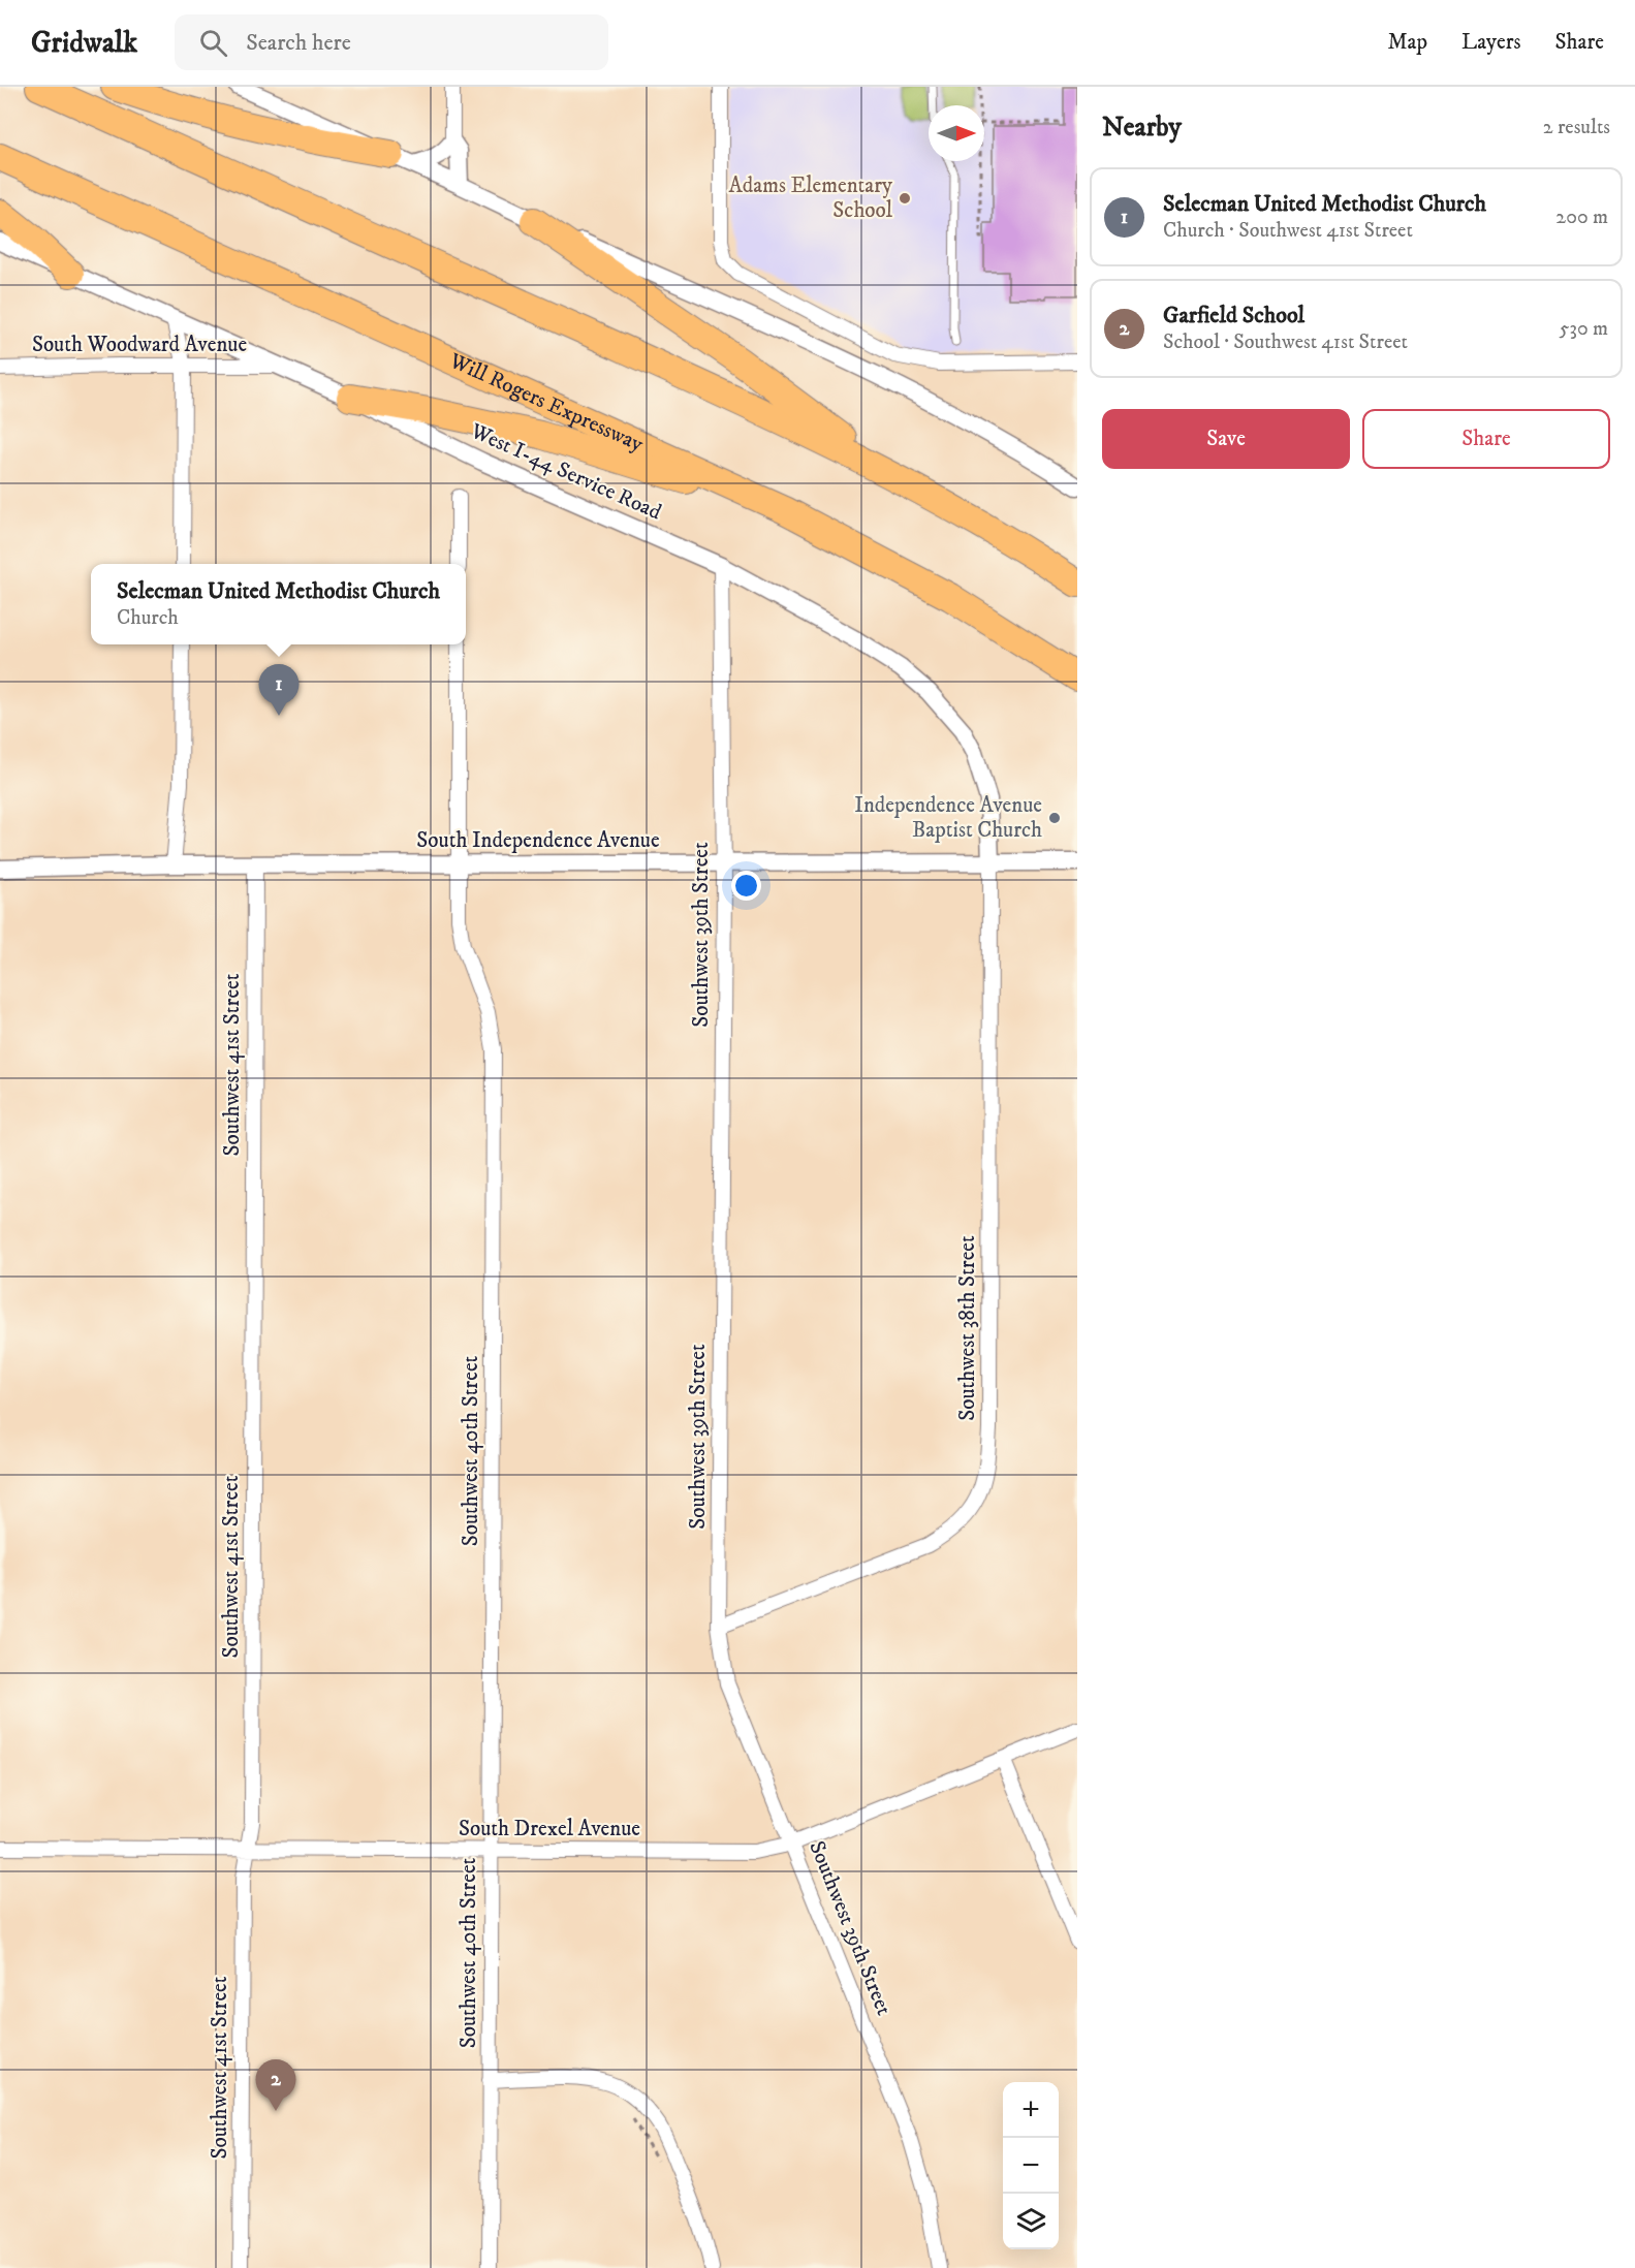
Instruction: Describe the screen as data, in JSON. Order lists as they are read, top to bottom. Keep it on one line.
{"streets":{"highway":["Will Rogers Expressway"],"street":["South Woodward Avenue","West I-44 Service Road","South Independence Avenue","Southwest 39th Street","Southwest 41st Street","Southwest 38th Street","Southwest 40th Street","South Drexel Avenue"]},"crossings":[["South Woodward Avenue","West I-44 Service Road"],["West I-44 Service Road","South Independence Avenue"],["West I-44 Service Road","Southwest 39th Street"],["West I-44 Service Road","Southwest 38th Street"],["South Independence Avenue","Southwest 39th Street"],["South Independence Avenue","Southwest 41st Street"],["South Independence Avenue","Southwest 38th Street"],["South Independence Avenue","Southwest 40th Street"],["Southwest 39th Street","Southwest 38th Street"],["Southwest 39th Street","South Drexel Avenue"],["Southwest 41st Street","South Drexel Avenue"],["Southwest 40th Street","South Drexel Avenue"]],"places":["Adams Elementary School","Independence Avenue Baptist Church"],"north":"right","page":{"header":"Gridwalk","search":"Search here","nav":["Map","Layers","Share"],"heading":["Nearby","2 results"],"list":[{"mark":"1","name":"Selecman United Methodist Church","note":"Church · Southwest 41st Street","value":"200 m"},{"mark":"2","name":"Garfield School","note":"School · Southwest 41st Street","value":"530 m"}],"buttons":["Save","Share"],"popup":["Selecman United Methodist Church","Church"],"pins":["1","2"],"map_buttons":["+","−"]}}
